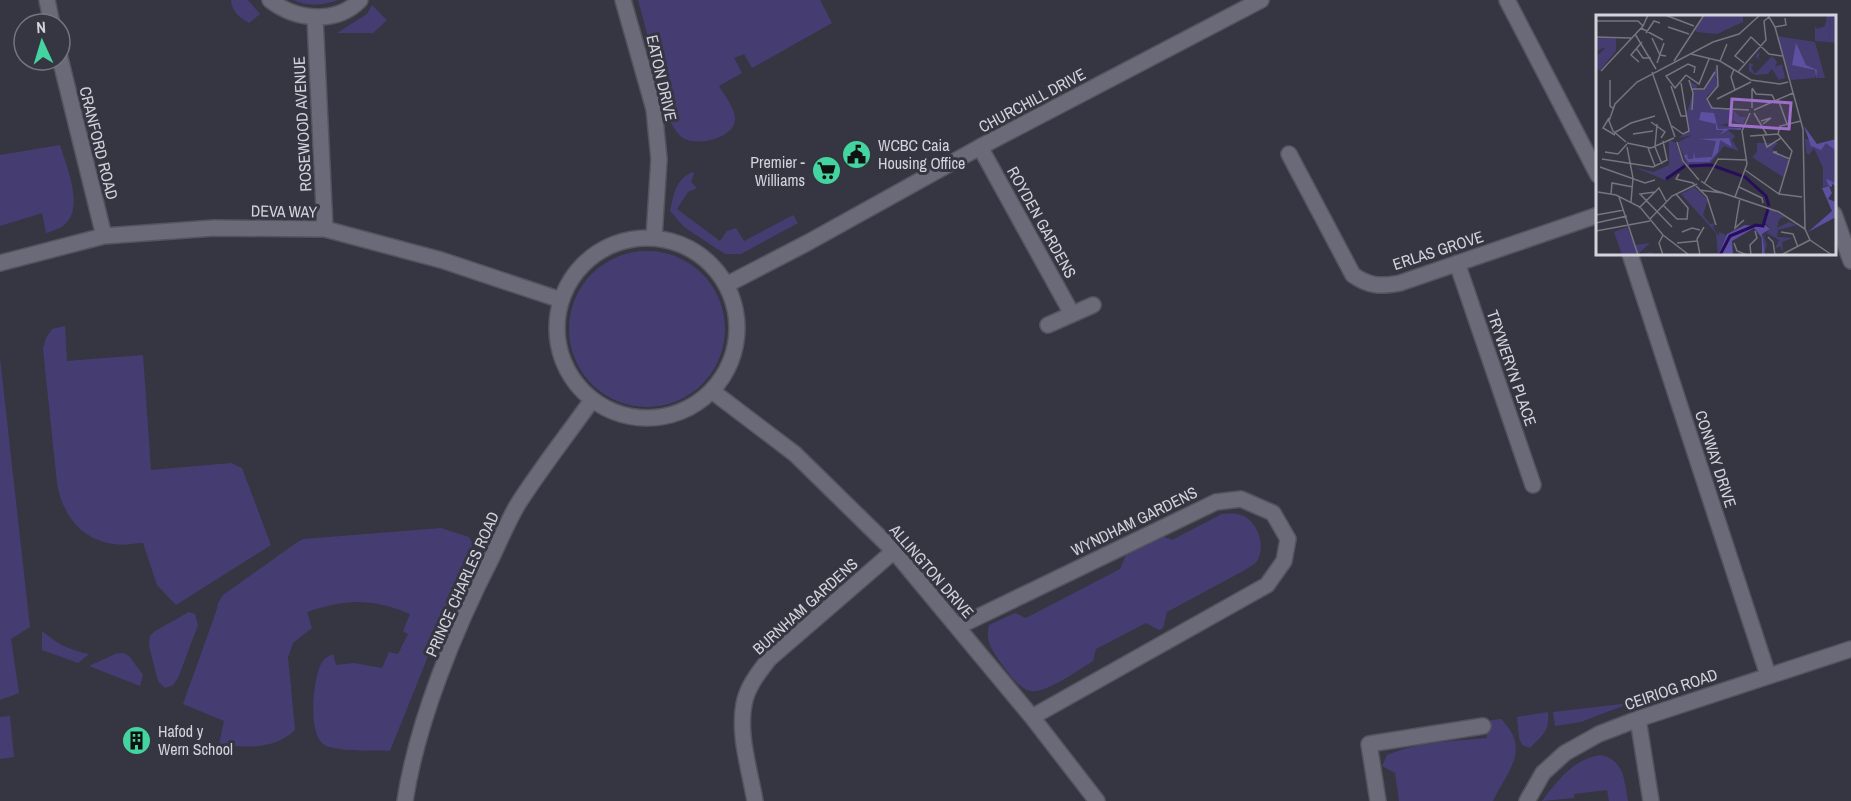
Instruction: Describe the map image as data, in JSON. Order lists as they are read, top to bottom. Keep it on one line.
{"streets":{"street":["EATON DRIVE","CHURCHILL DRIVE","ROSEWOOD AVENUE","CRANFORD ROAD","DEVA WAY","ROYDEN GARDENS","ERLAS GROVE","TRYWERYN PLACE","CONWAY DRIVE","WYNDHAM GARDENS","ALLINGTON DRIVE","PRINCE CHARLES ROAD","BURNHAM GARDENS","CEIRIOG ROAD"]},"crossings":[["EATON DRIVE","CHURCHILL DRIVE"],["EATON DRIVE","DEVA WAY"],["EATON DRIVE","ALLINGTON DRIVE"],["EATON DRIVE","PRINCE CHARLES ROAD"],["CHURCHILL DRIVE","DEVA WAY"],["CHURCHILL DRIVE","ROYDEN GARDENS"],["CHURCHILL DRIVE","ALLINGTON DRIVE"],["CHURCHILL DRIVE","PRINCE CHARLES ROAD"],["ROSEWOOD AVENUE","DEVA WAY"],["CRANFORD ROAD","DEVA WAY"],["DEVA WAY","ALLINGTON DRIVE"],["DEVA WAY","PRINCE CHARLES ROAD"],["ERLAS GROVE","TRYWERYN PLACE"],["CONWAY DRIVE","CEIRIOG ROAD"],["WYNDHAM GARDENS","ALLINGTON DRIVE"],["ALLINGTON DRIVE","PRINCE CHARLES ROAD"],["ALLINGTON DRIVE","BURNHAM GARDENS"]],"places":{"public building":["WCBC Caia Housing Office"],"supermarket":["Premier - Williams"],"building":["Hafod y Wern School"]},"north":"top"}
